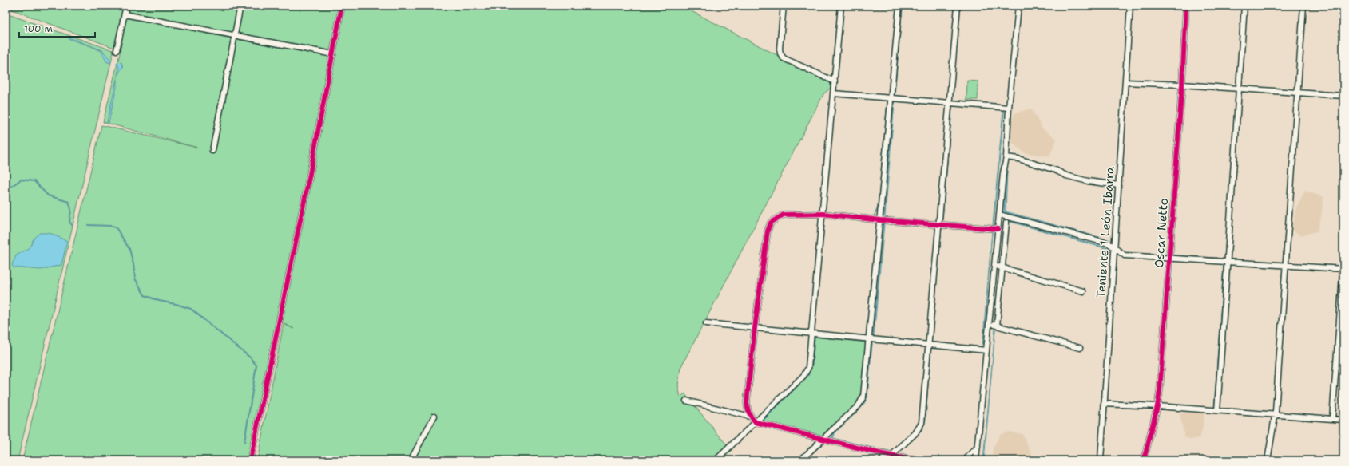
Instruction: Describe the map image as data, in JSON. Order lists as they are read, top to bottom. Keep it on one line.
{"streets":{"street":["Teniente 1 León Ibarra","Oscar Netto"]},"scale_bar":"100 m"}
